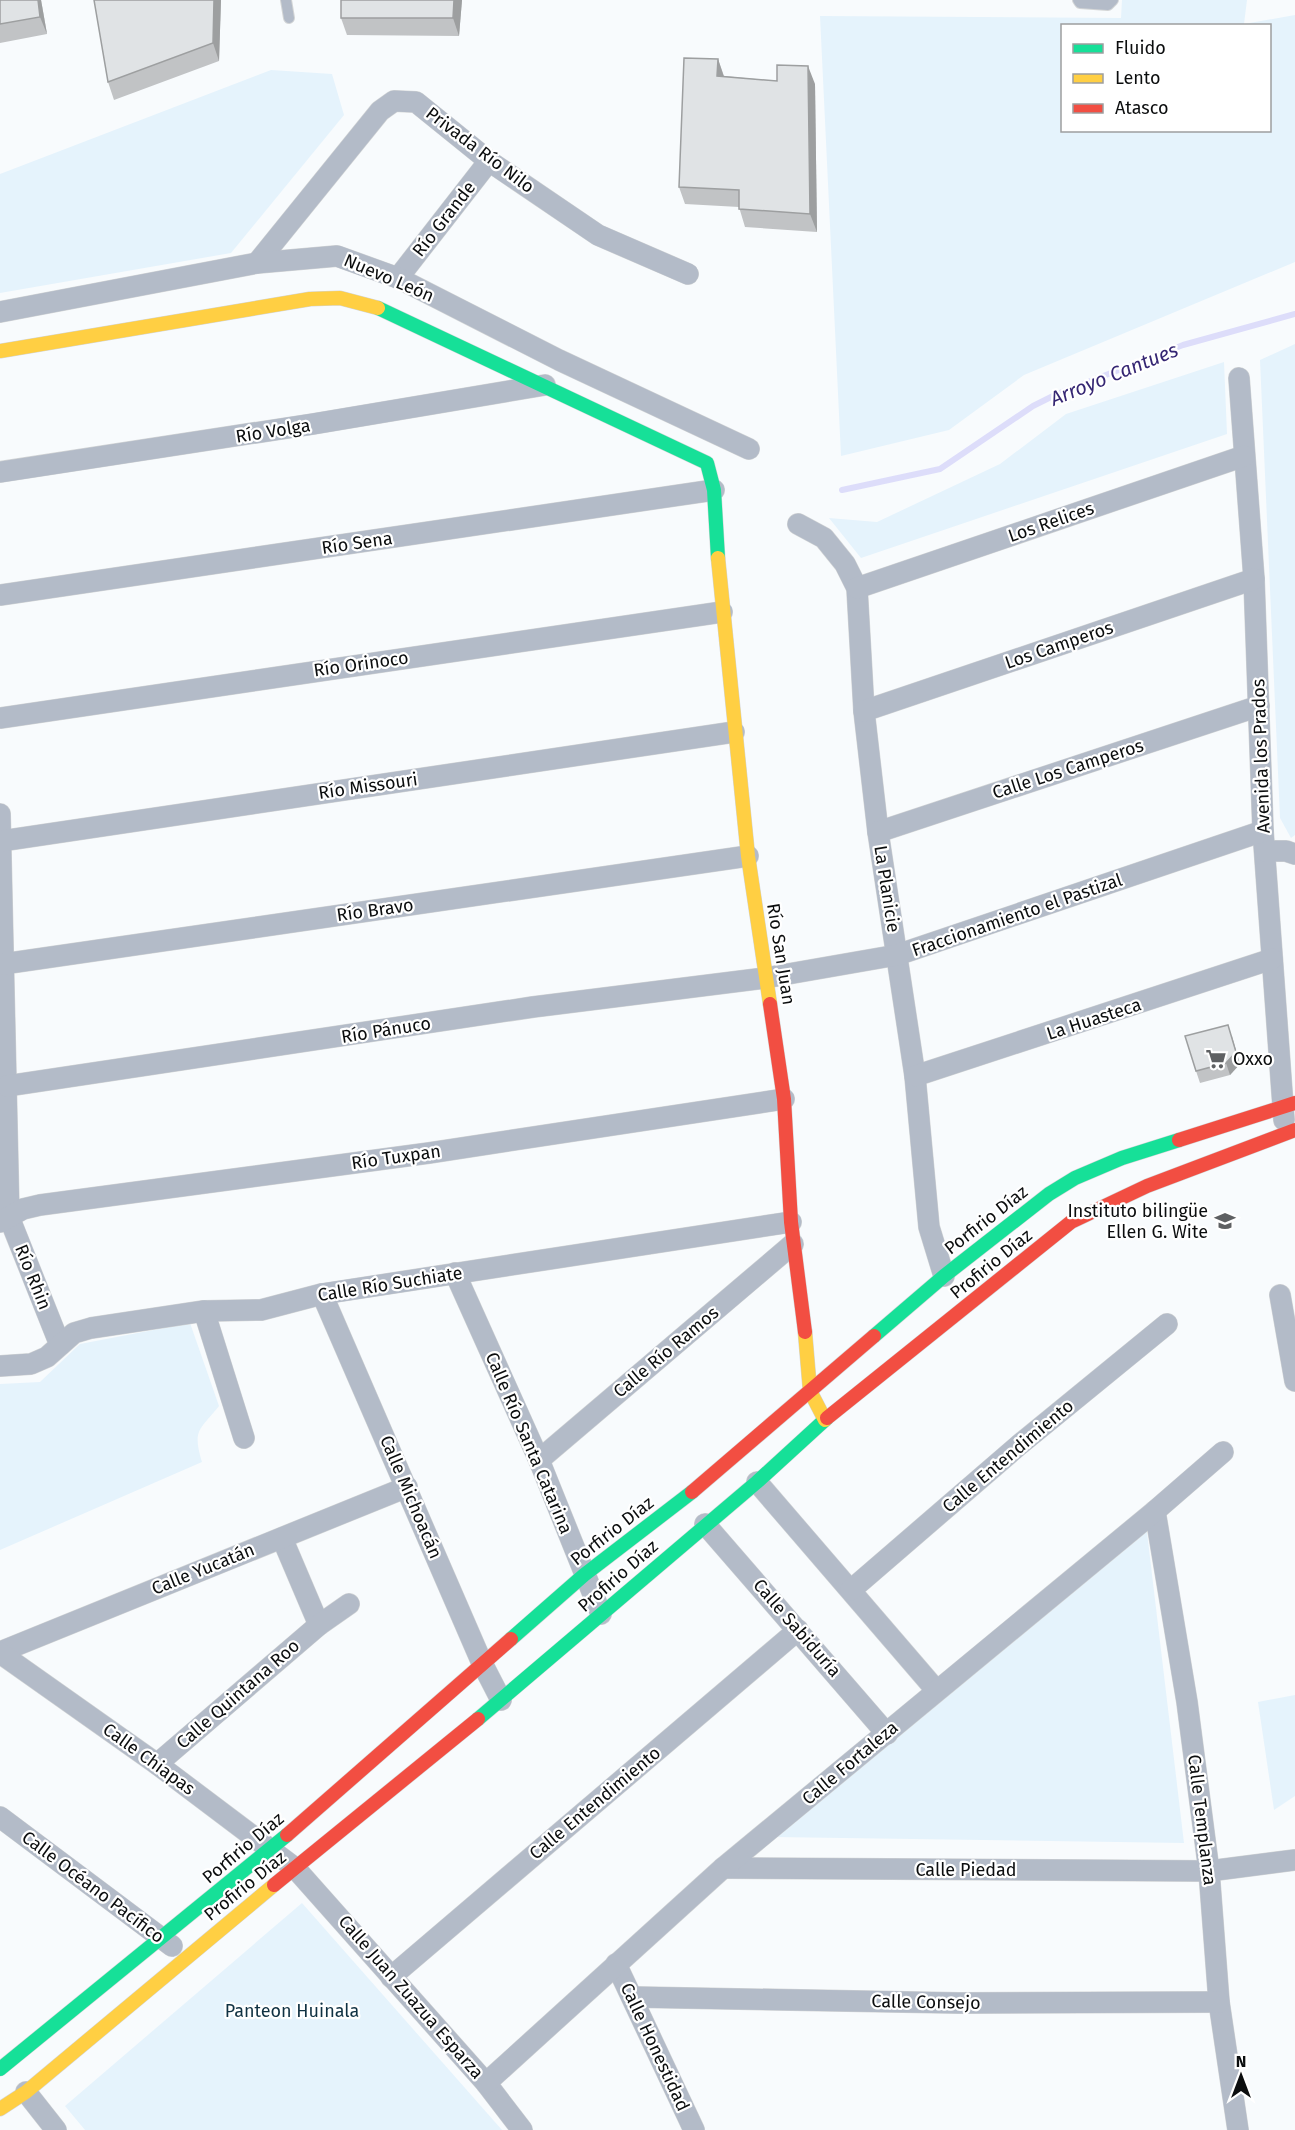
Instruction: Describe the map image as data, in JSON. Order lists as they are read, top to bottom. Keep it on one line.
{"streets":{"street":["Privada Río Nilo","Río Grande","Nuevo León","Río Volga","Los Relices","Río Sena","Los Camperos","Río Orinoco","Avenida los Prados","Calle Los Camperos","Río Missouri","La Planicie","Río Bravo","Fraccionamiento el Pastizal","Río San Juan","La Huasteca","Río Pánuco","Río Tuxpan","Porfirio Díaz","Profirio Díaz","Río Rhin","Calle Río Suchiate","Calle Río Ramos","Calle Río Santa Catarina","Calle Entendimiento","Calle Michoacán","Calle Yucatán","Calle Sabiduría","Calle Quintana Roo","Calle Chiapas","Calle Fortaleza","Calle Templanza","Calle Piedad","Calle Océano Pacífico","Calle Juan Zuazua Esparza","Calle Consejo","Calle Honestidad"]},"crossings":[["Privada Río Nilo","Río Grande"],["Privada Río Nilo","Nuevo León"],["Río Grande","Nuevo León"],["Nuevo León","Río Volga"],["Los Relices","Avenida los Prados"],["Los Relices","La Planicie"],["Río Sena","Río San Juan"],["Los Camperos","Avenida los Prados"],["Los Camperos","La Planicie"],["Río Orinoco","Río San Juan"],["Avenida los Prados","Calle Los Camperos"],["Avenida los Prados","Fraccionamiento el Pastizal"],["Avenida los Prados","La Huasteca"],["Avenida los Prados","Porfirio Díaz"],["Avenida los Prados","Profirio Díaz"],["Calle Los Camperos","La Planicie"],["Río Missouri","Río San Juan"],["Río Missouri","Río Rhin"],["La Planicie","Fraccionamiento el Pastizal"],["La Planicie","La Huasteca"],["La Planicie","Porfirio Díaz"],["Río Bravo","Río San Juan"],["Río Bravo","Río Rhin"],["Fraccionamiento el Pastizal","Río San Juan"],["Fraccionamiento el Pastizal","Río Pánuco"],["Río San Juan","Río Pánuco"],["Río San Juan","Río Tuxpan"],["Río San Juan","Porfirio Díaz"],["Río San Juan","Profirio Díaz"],["Río San Juan","Calle Río Suchiate"],["Río San Juan","Calle Río Ramos"],["Río Pánuco","Río Rhin"],["Río Tuxpan","Río Rhin"],["Porfirio Díaz","Calle Río Santa Catarina"],["Porfirio Díaz","Calle Michoacán"],["Porfirio Díaz","Calle Chiapas"],["Porfirio Díaz","Calle Océano Pacífico"],["Profirio Díaz","Calle Río Santa Catarina"],["Profirio Díaz","Calle Michoacán"],["Profirio Díaz","Calle Sabiduría"],["Profirio Díaz","Calle Chiapas"],["Profirio Díaz","Calle Océano Pacífico"],["Profirio Díaz","Calle Juan Zuazua Esparza"],["Río Rhin","Calle Río Suchiate"],["Calle Río Suchiate","Calle Río Santa Catarina"],["Calle Río Suchiate","Calle Michoacán"],["Calle Río Ramos","Calle Río Santa Catarina"],["Calle Entendimiento","Calle Sabiduría"],["Calle Entendimiento","Calle Juan Zuazua Esparza"],["Calle Michoacán","Calle Yucatán"],["Calle Yucatán","Calle Chiapas"],["Calle Sabiduría","Calle Fortaleza"],["Calle Quintana Roo","Calle Chiapas"],["Calle Chiapas","Calle Juan Zuazua Esparza"],["Calle Fortaleza","Calle Templanza"],["Calle Fortaleza","Calle Piedad"],["Calle Fortaleza","Calle Juan Zuazua Esparza"],["Calle Fortaleza","Calle Honestidad"],["Calle Templanza","Calle Piedad"],["Calle Templanza","Calle Consejo"],["Calle Consejo","Calle Honestidad"]],"water":["Arroyo Cantues"],"parks":["Panteon Huinala"],"places":{"supermarket":["Oxxo"],"school or university":["Instituto bilingüe Ellen G. Wite"]},"legend":["Fluido","Lento","Atasco"],"north":"top"}
